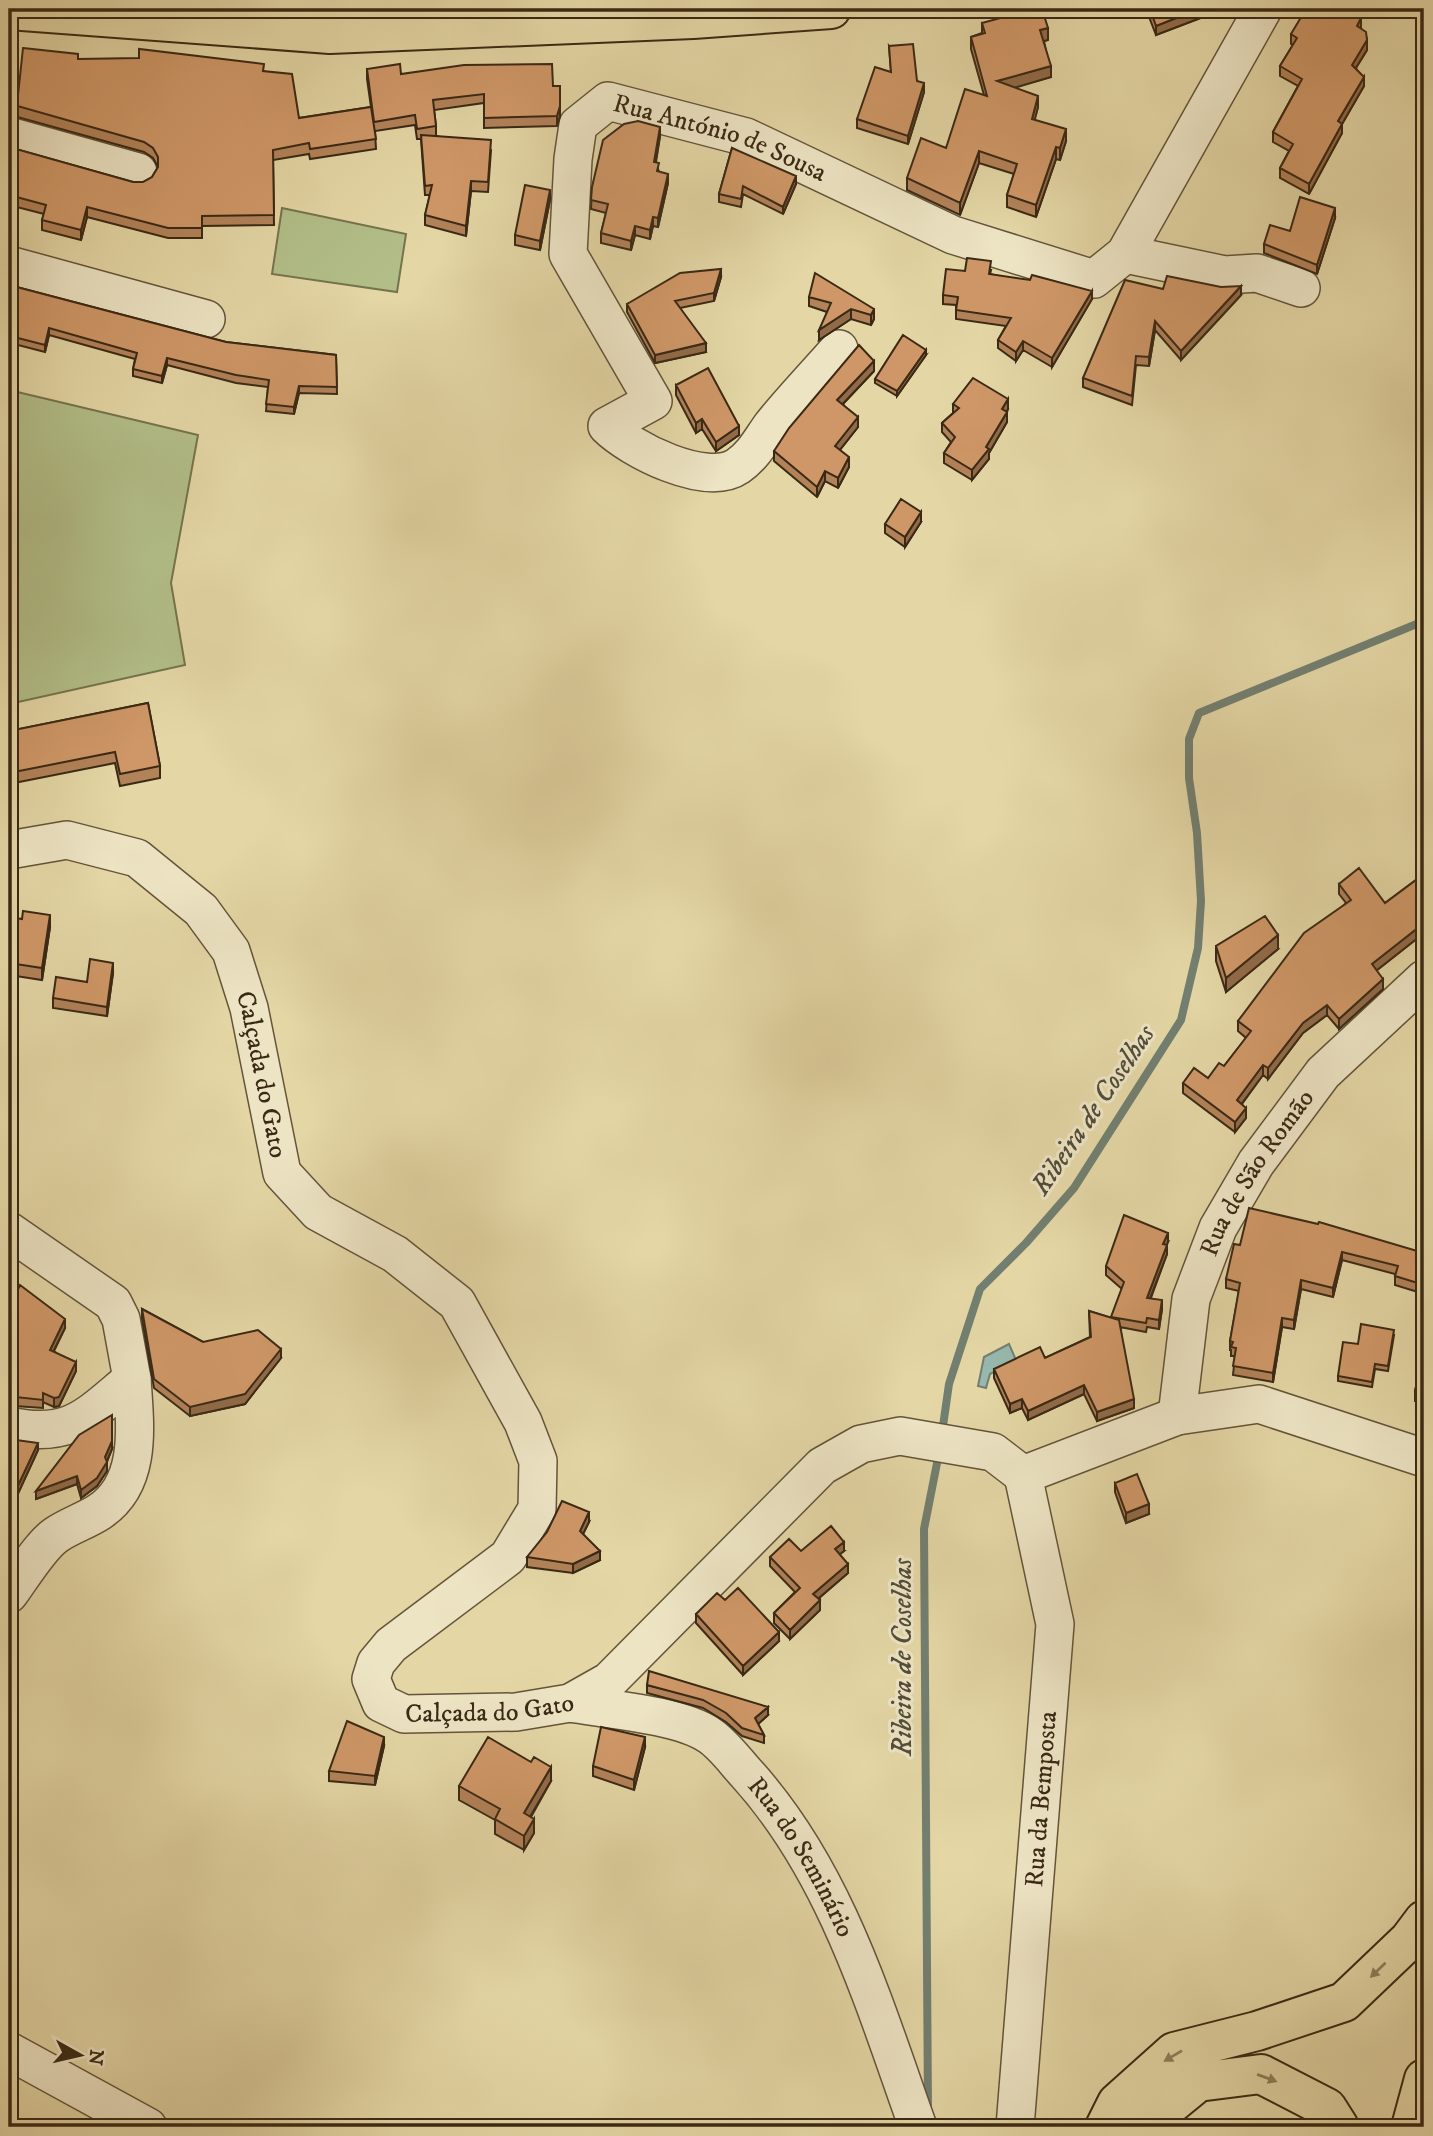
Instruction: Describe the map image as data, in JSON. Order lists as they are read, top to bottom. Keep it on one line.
{"streets":{"street":["Rua António de Sousa","Calçada do Gato","Rua de São Romão","Rua da Bemposta","Rua do Seminário"]},"crossings":[["Calçada do Gato","Rua da Bemposta"],["Calçada do Gato","Rua do Seminário"]],"water":["Ribeira de Coselhas"],"north":"right"}
